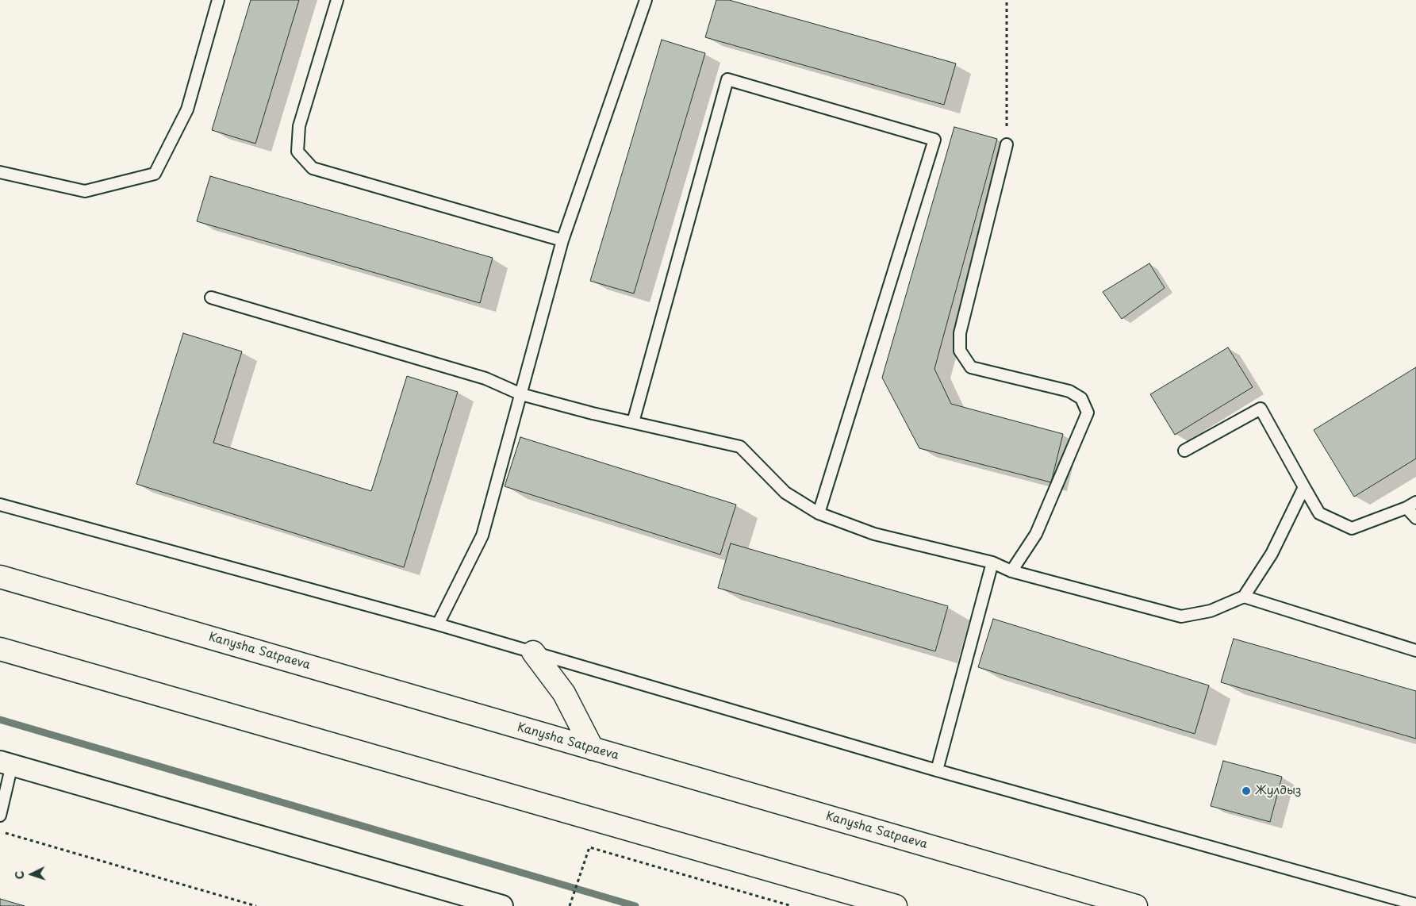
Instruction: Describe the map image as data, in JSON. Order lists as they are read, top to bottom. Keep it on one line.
{"streets":{"main road":["Kanysha Satpaeva"]},"places":["Жулдыз"],"north":"left"}
